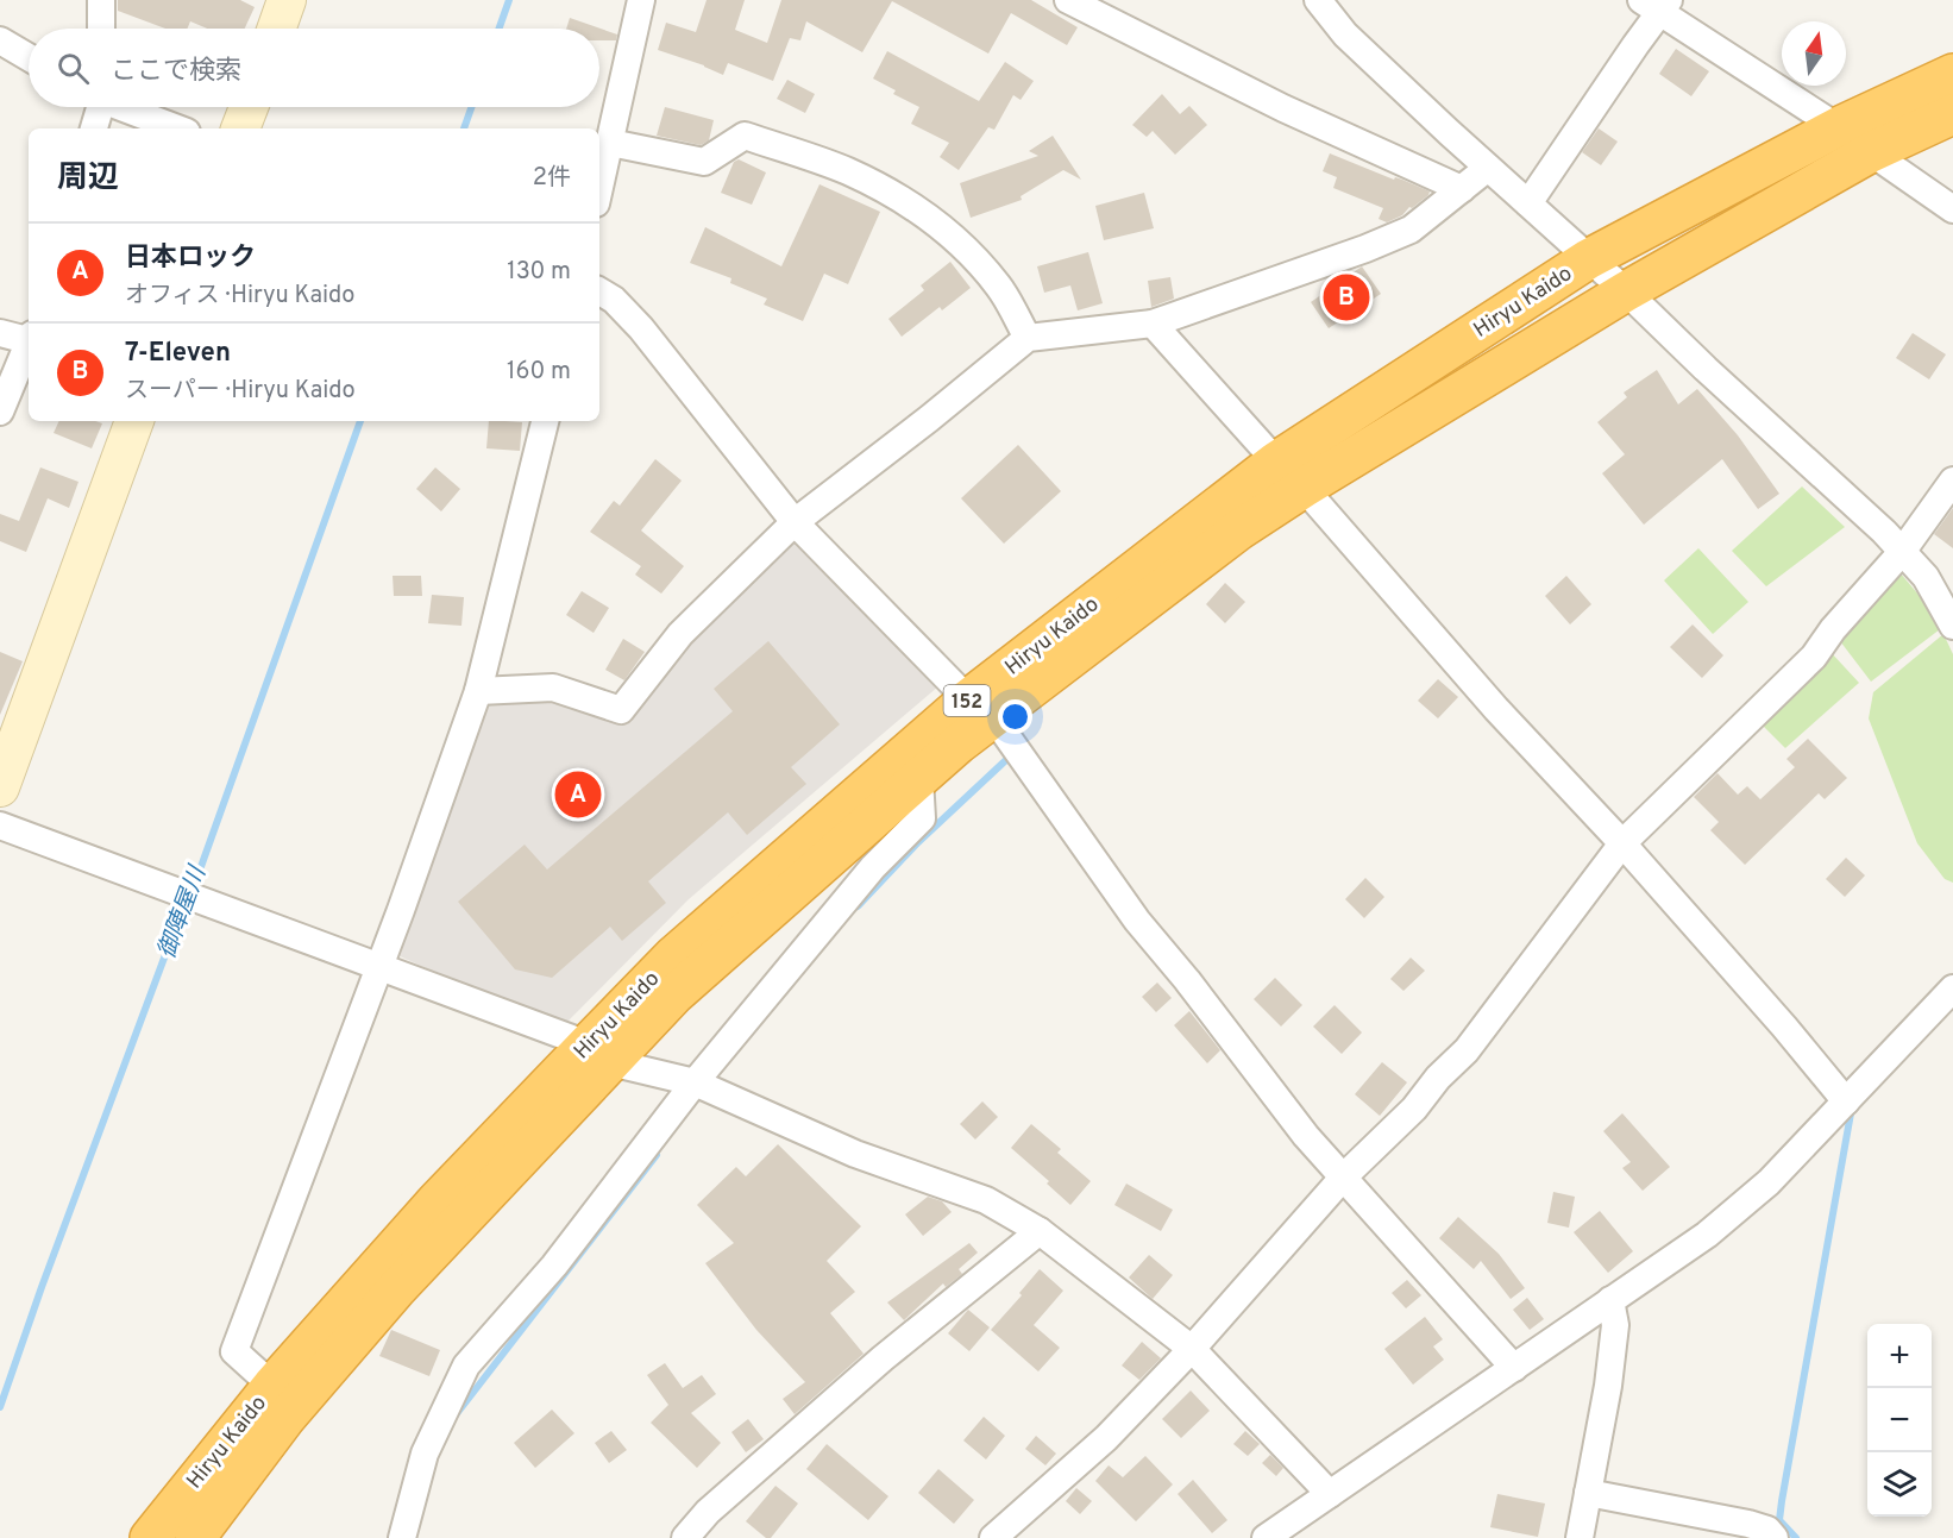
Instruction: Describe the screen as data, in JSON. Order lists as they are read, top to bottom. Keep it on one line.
{"streets":{"highway":["Hiryu Kaido","152"]},"water":["御陣屋川"],"north":"top","page":{"search":"ここで検索","heading":["周辺","2件"],"list":[{"mark":"A","name":"日本ロック","note":"オフィス · Hiryu Kaido","value":"130 m"},{"mark":"B","name":"7-Eleven","note":"スーパー · Hiryu Kaido","value":"160 m"}],"pins":["B","A"],"map_buttons":["+","−"]}}
